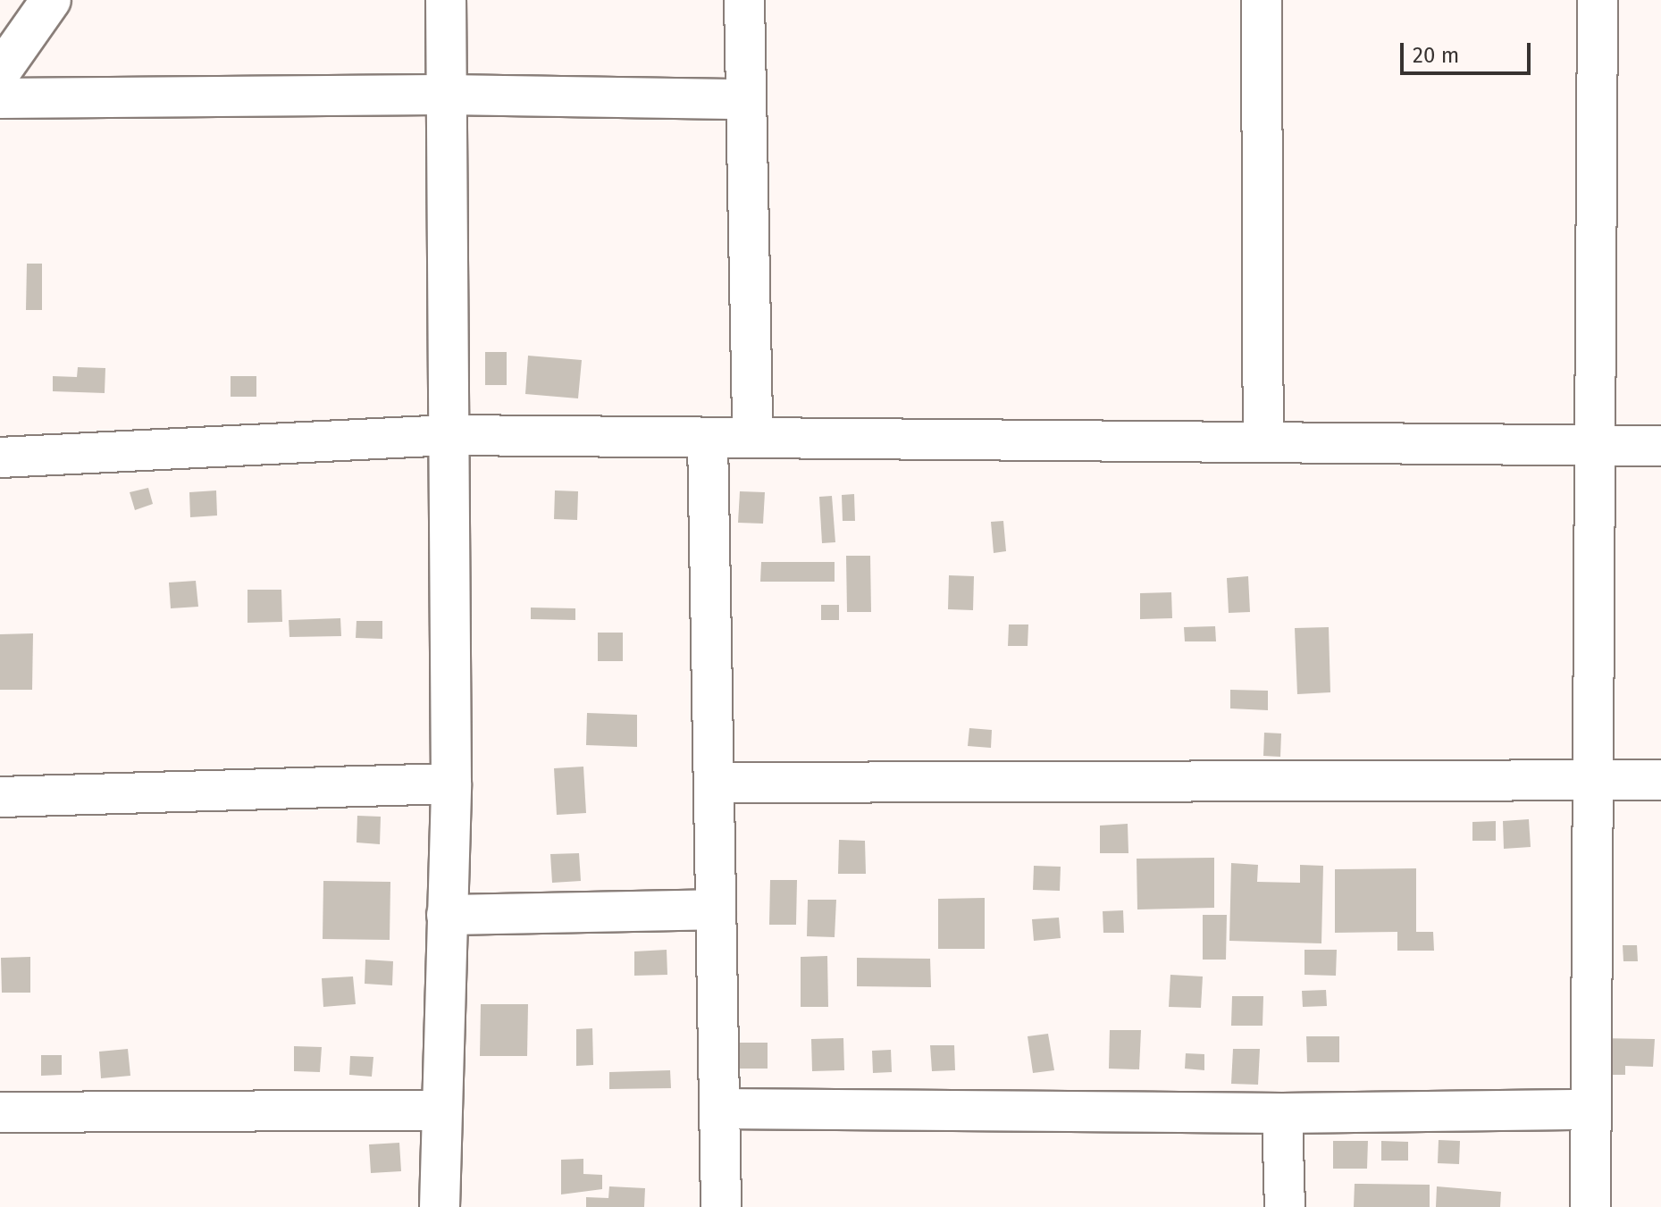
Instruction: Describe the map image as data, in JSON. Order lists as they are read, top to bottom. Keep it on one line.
{"scale_bar":"20 m"}
